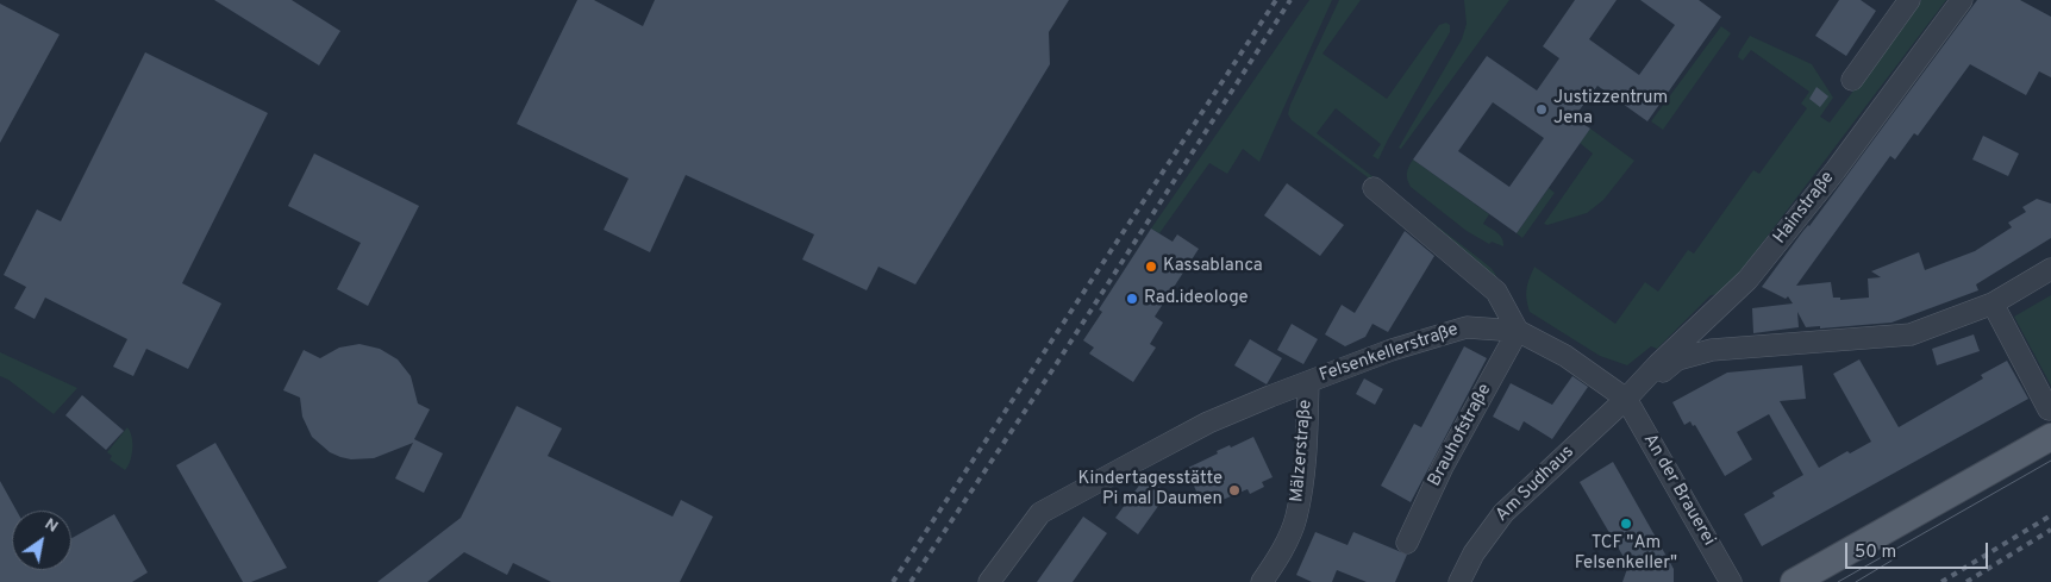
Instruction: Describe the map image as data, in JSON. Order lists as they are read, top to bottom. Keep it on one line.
{"streets":{"street":["Hainstraße","Felsenkellerstraße","Brauhofstraße","Mälzerstraße","Am Sudhaus","An der Brauerei"]},"crossings":[["Hainstraße","Felsenkellerstraße"],["Hainstraße","Am Sudhaus"],["Hainstraße","An der Brauerei"],["Felsenkellerstraße","Brauhofstraße"],["Felsenkellerstraße","Mälzerstraße"],["Felsenkellerstraße","Am Sudhaus"],["Felsenkellerstraße","An der Brauerei"],["Am Sudhaus","An der Brauerei"]],"places":["Justizzentrum Jena","Kassablanca","Rad.ideologe","Kindertagesstätte Pi mal Daumen","TCF \"Am Felsenkeller\""],"scale_bar":"50 m","north":"top right"}
